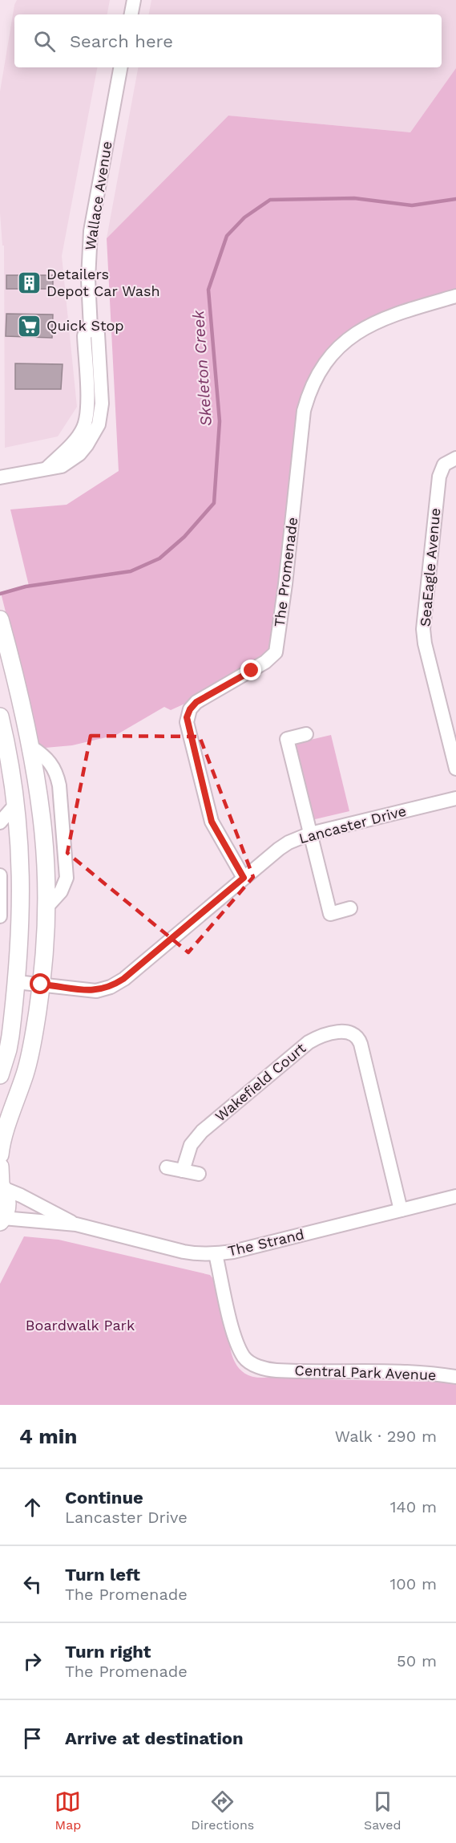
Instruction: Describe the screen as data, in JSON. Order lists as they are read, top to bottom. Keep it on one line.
{"streets":{"street":["Wallace Avenue","SeaEagle Avenue","The Promenade","Lancaster Drive","Wakefield Court","The Strand","Central Park Avenue"]},"crossings":[["The Promenade","Lancaster Drive"],["Wakefield Court","The Strand"],["The Strand","Central Park Avenue"]],"water":["Skeleton Creek"],"parks":["Boardwalk Park"],"places":{"building":["Detailers Depot Car Wash"],"supermarket":["Quick Stop"]},"page":{"search":"Search here","heading":["4 min","Walk · 290 m"],"list":[["Continue","Lancaster Drive","140 m"],["Turn left","The Promenade","100 m"],["Turn right","The Promenade","50 m"],"Arrive at destination"],"nav":["Map","Directions","Saved"]}}
